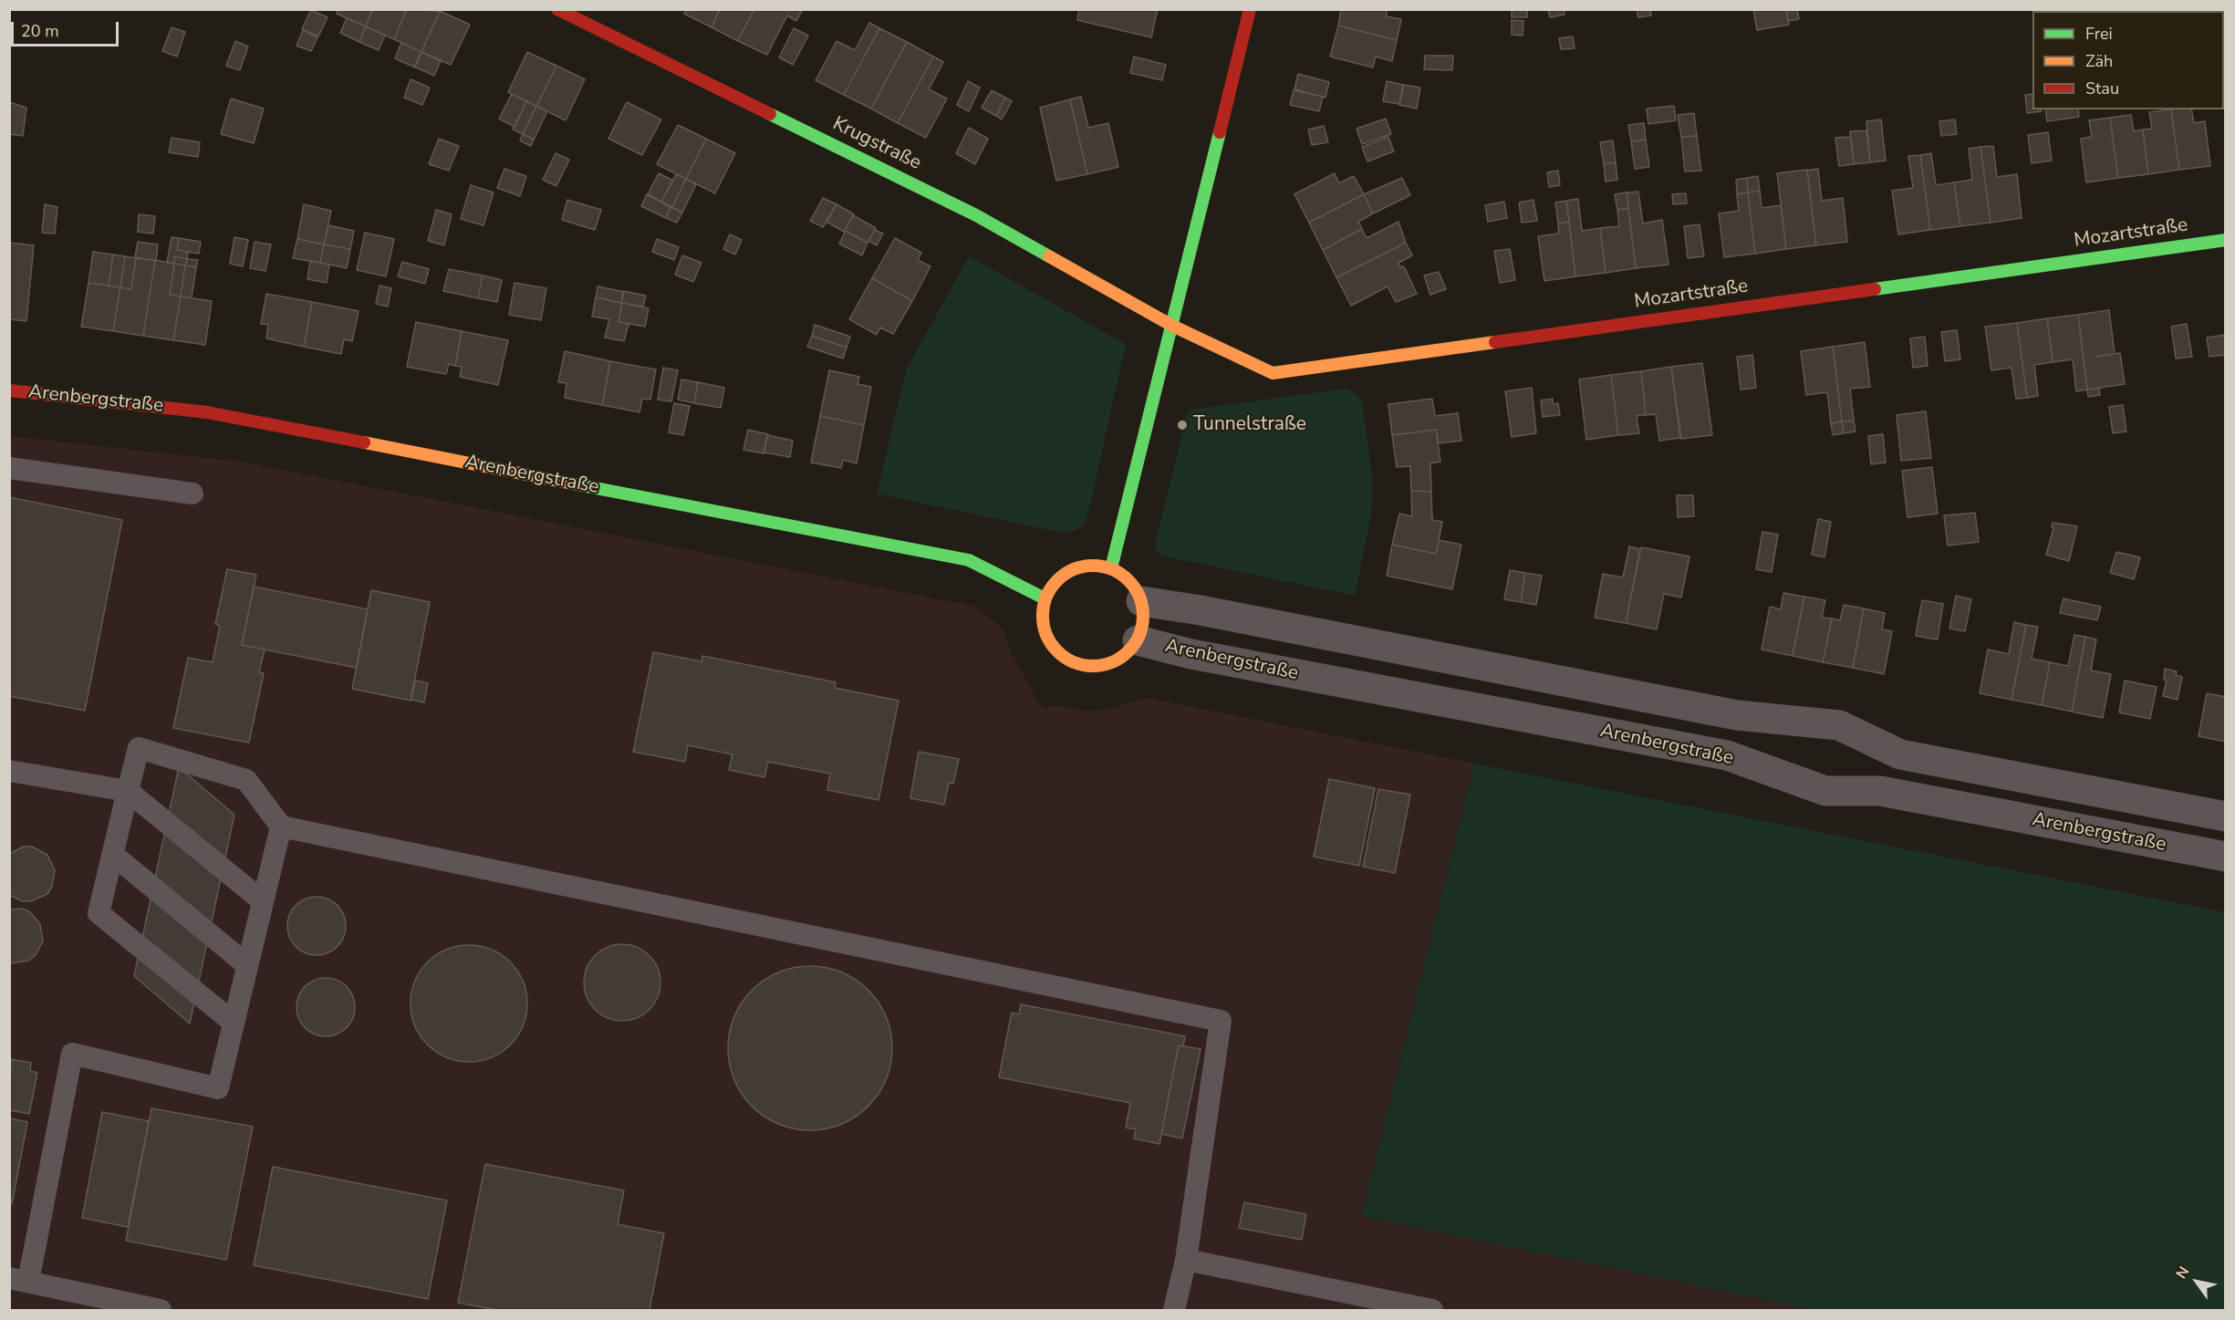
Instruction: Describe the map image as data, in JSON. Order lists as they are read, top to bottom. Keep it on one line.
{"streets":{"street":["Krugstraße","Mozartstraße","Arenbergstraße"]},"crossings":[["Krugstraße","Mozartstraße"]],"places":["Tunnelstraße"],"legend":["Frei","Zäh","Stau"],"scale_bar":"20 m","north":"top left"}
